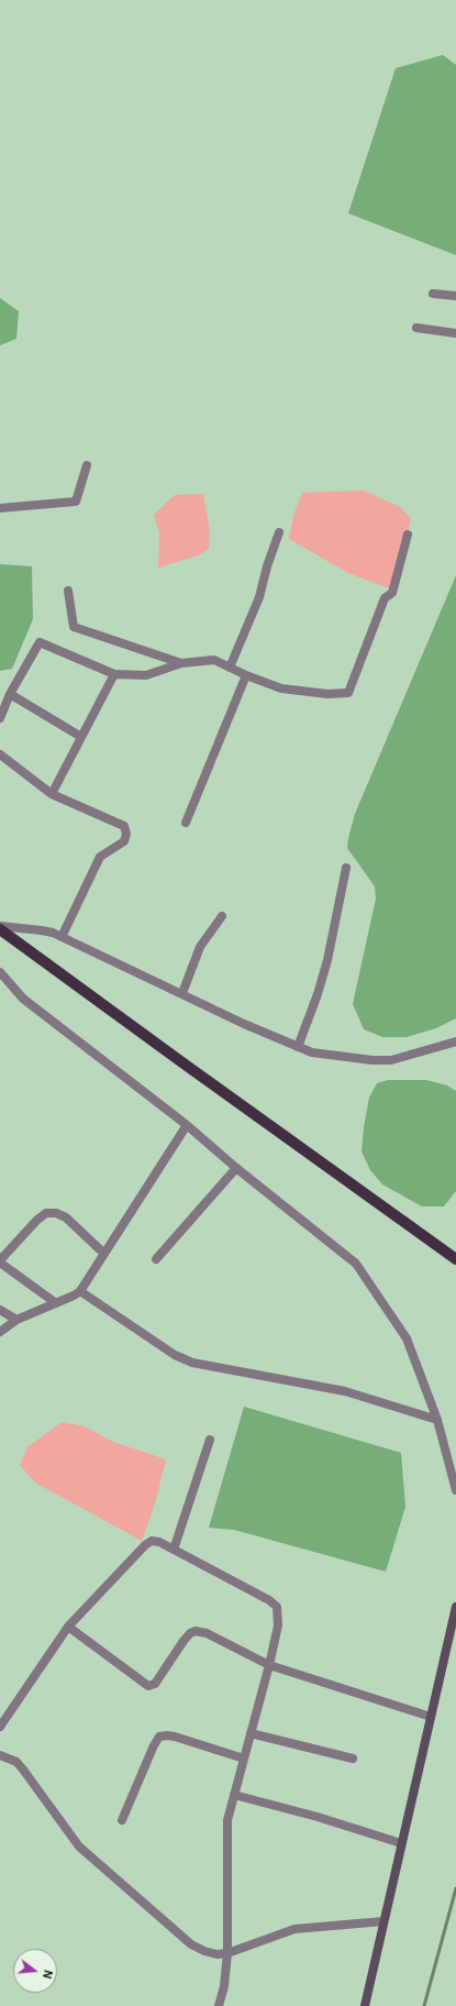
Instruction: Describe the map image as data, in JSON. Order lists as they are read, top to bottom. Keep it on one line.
{"north":"right"}
